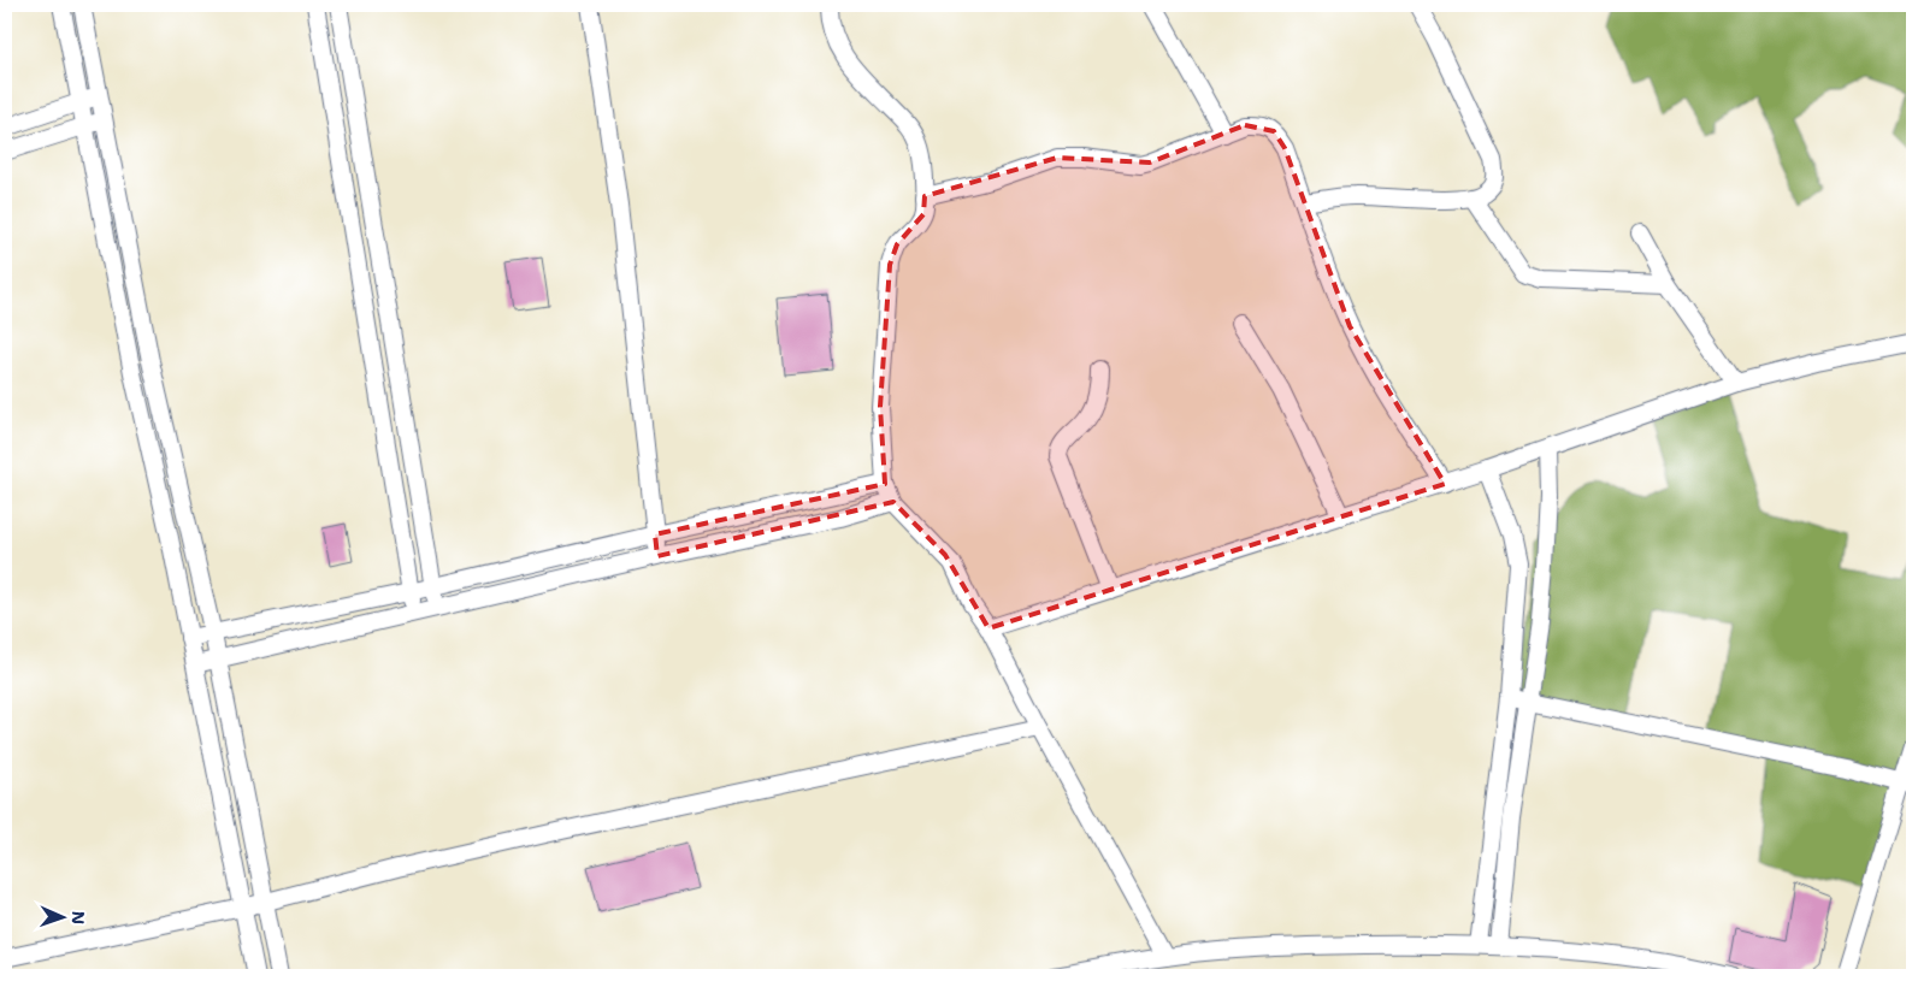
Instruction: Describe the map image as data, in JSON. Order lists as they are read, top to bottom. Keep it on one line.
{"north":"right"}
